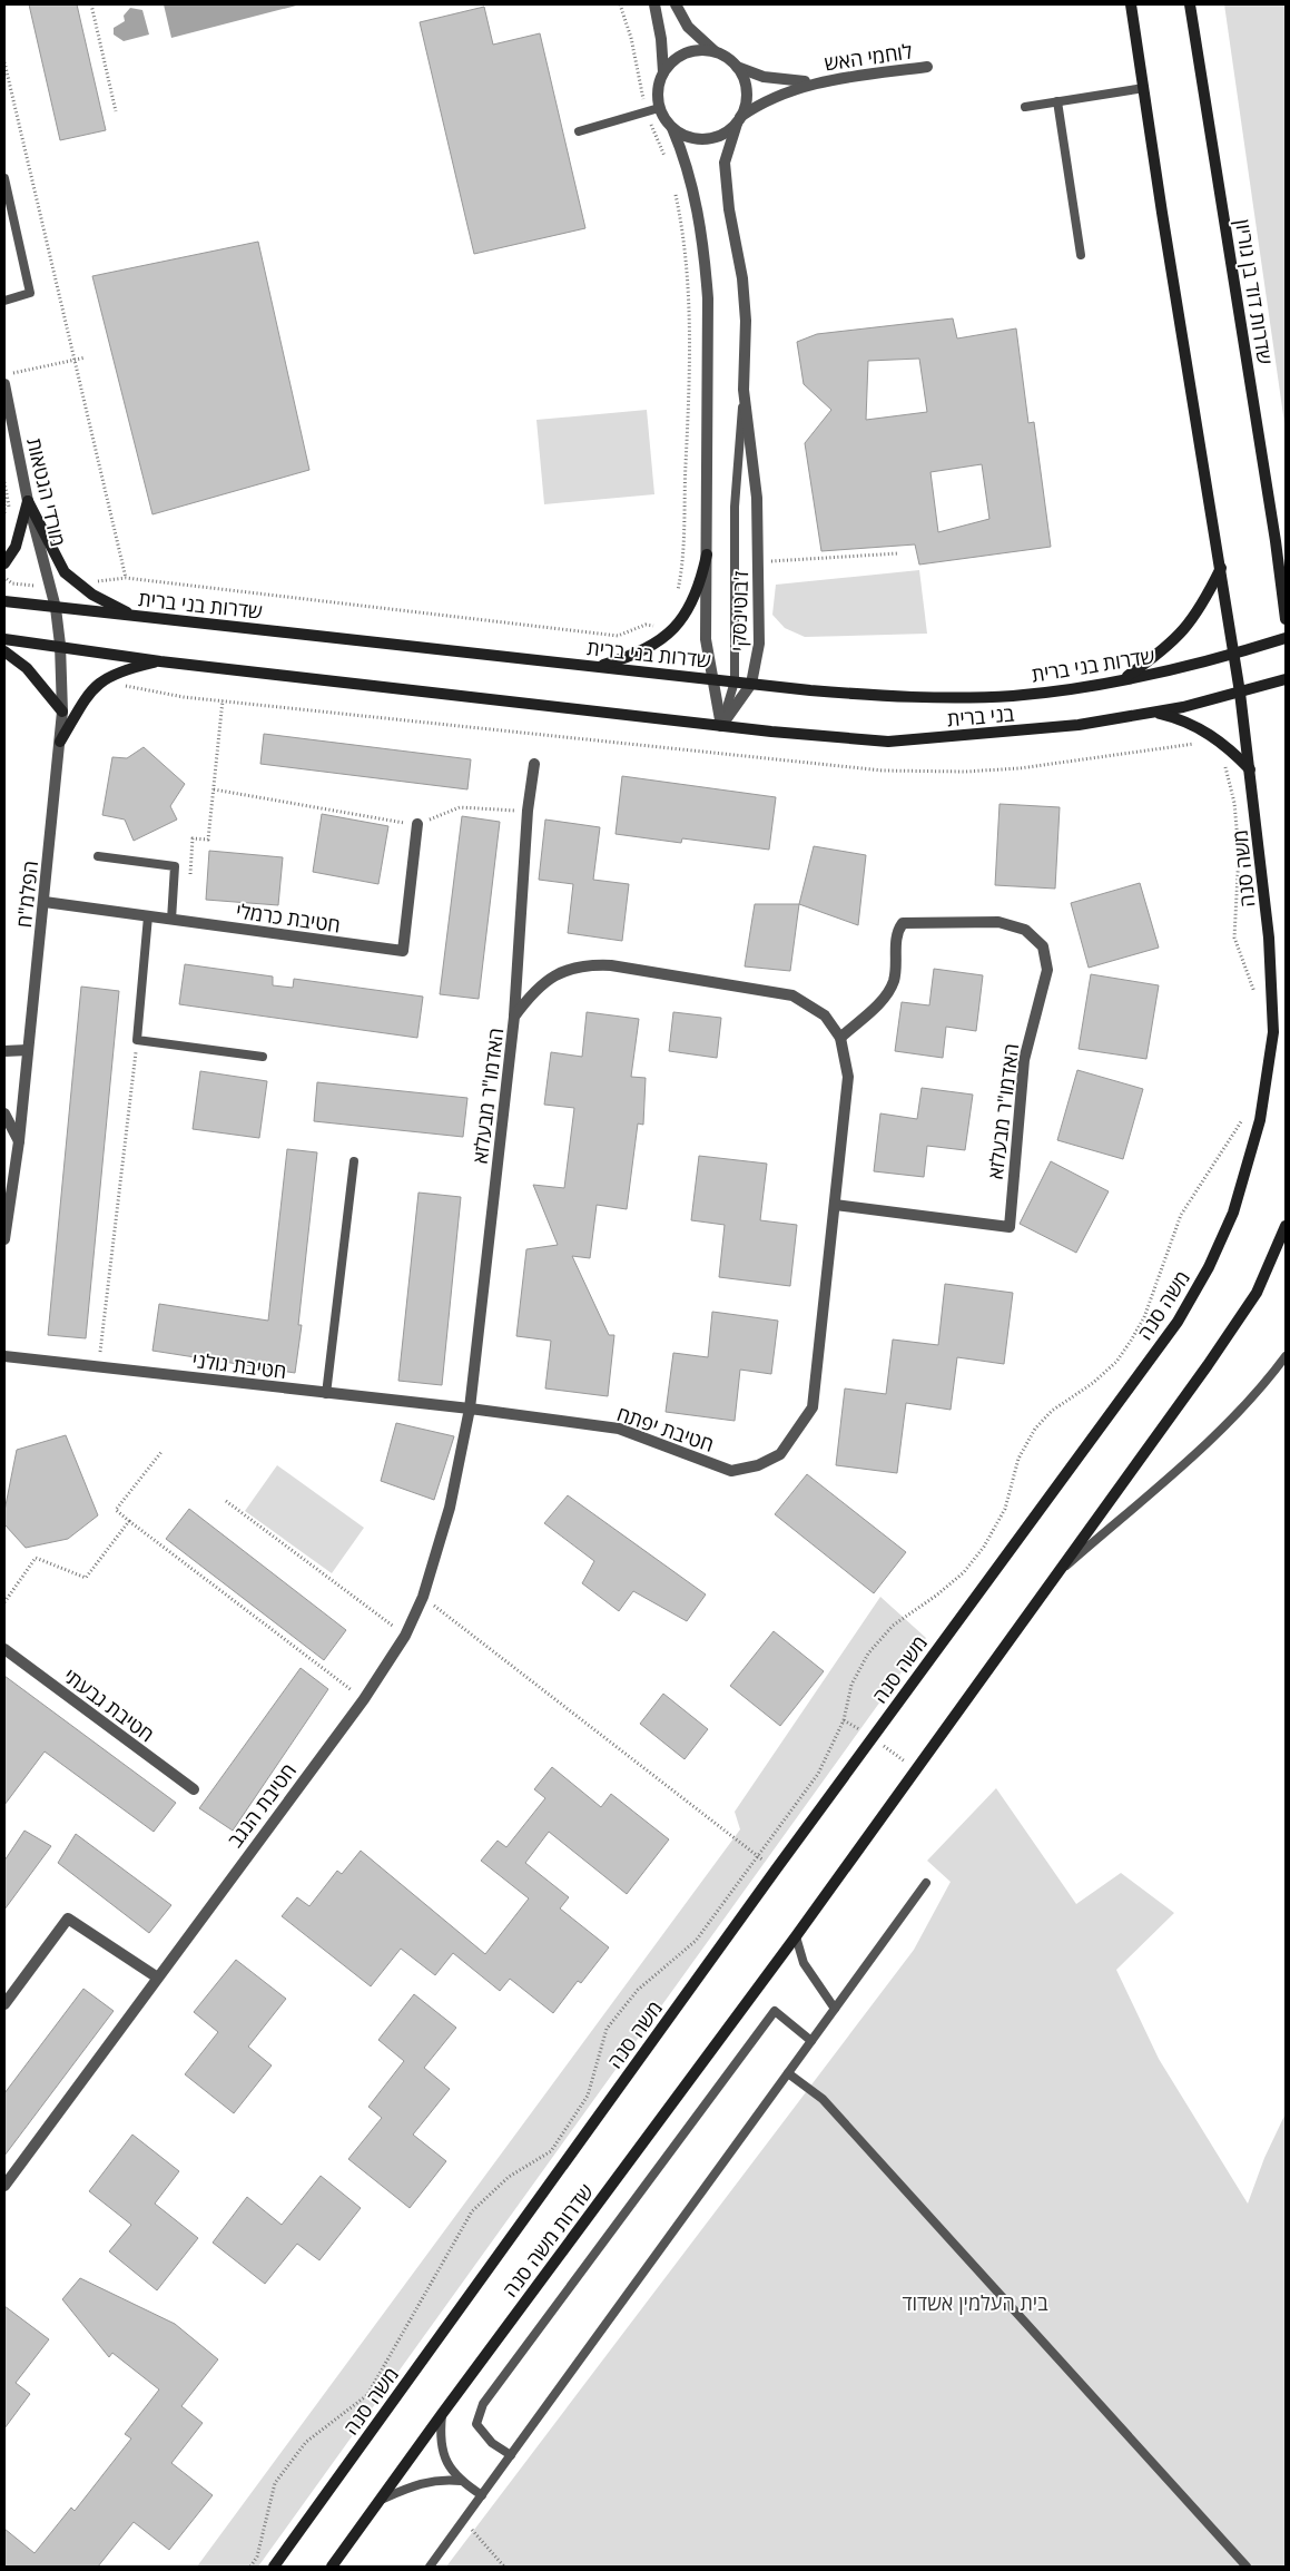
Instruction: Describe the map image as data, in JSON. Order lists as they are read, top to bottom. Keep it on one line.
{"streets":{"main road":["שדרות דוד בן גוריון","שדרות בני ברית","בני ברית","משה סנה","שדרות משה סנה"],"street":["לוחמי האש","מורדי הגטאות","ז'בוטינסקי","הפלמ\"ח","חטיבת כרמלי","האדמו\"ר מבעלזא","חטיבת גולני","חטיבת יפתח","חטיבת גבעתי","חטיבת הנגב"]},"crossings":[["לוחמי האש","ז'בוטינסקי"],["מורדי הגטאות","שדרות בני ברית"],["מורדי הגטאות","הפלמ\"ח"],["שדרות בני ברית","ז'בוטינסקי"],["ז'בוטינסקי","בני ברית"],["בני ברית","משה סנה"],["הפלמ\"ח","חטיבת כרמלי"],["האדמו\"ר מבעלזא","חטיבת גולני"],["האדמו\"ר מבעלזא","חטיבת יפתח"],["האדמו\"ר מבעלזא","חטיבת הנגב"],["חטיבת גולני","חטיבת יפתח"],["חטיבת גולני","חטיבת הנגב"],["חטיבת יפתח","חטיבת הנגב"]],"parks":["בית העלמין אשדוד"]}
